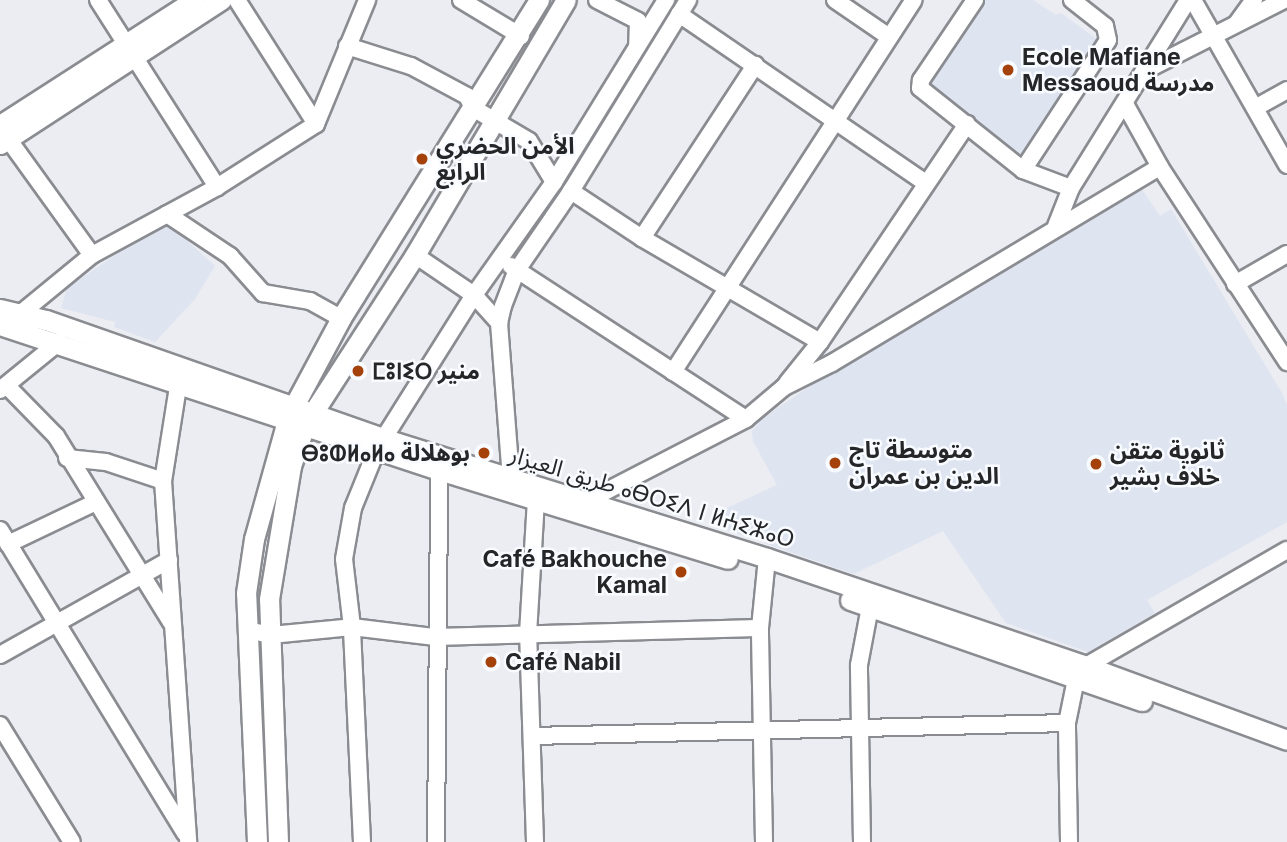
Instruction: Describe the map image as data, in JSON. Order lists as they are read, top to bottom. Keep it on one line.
{"streets":{"main road":["طريق العيزار ⴰⴱⵔⵉⴷ ⵏ ⵍⵄⵉⵣⴰⵔ"]},"places":["Ecole Mafiane Messaoud مدرسة","الأمن الحضري الرابع","ⵎⵓⵏⵉⵔ منير","ⴱⵓⵀⵍⴰⵍⴰ بوهلالة","متوسطة تاج الدين بن عمران","ثانوية متقن خلاف بشير","Café Bakhouche Kamal","Café Nabil"]}
